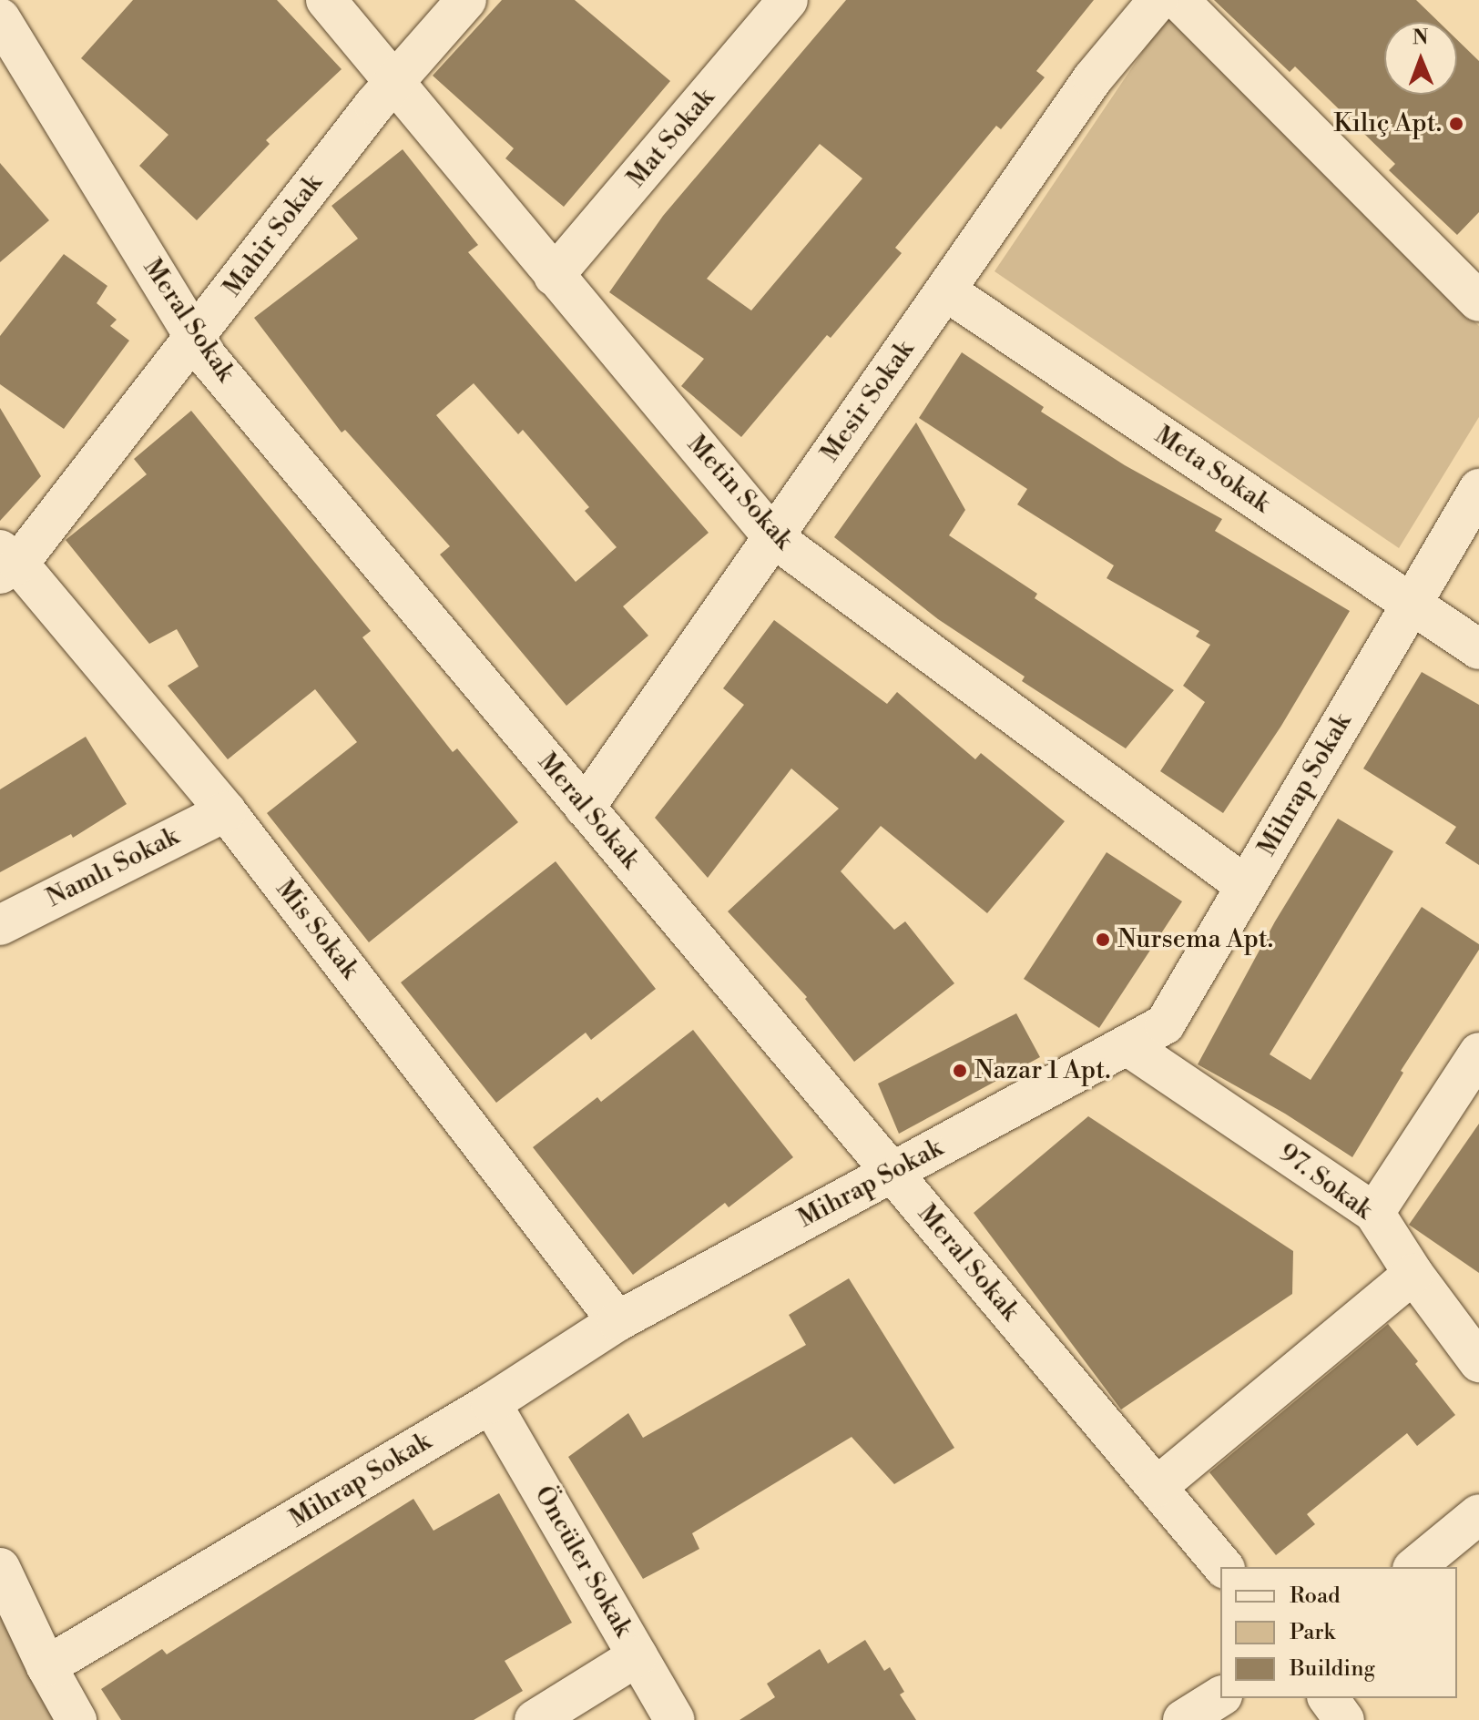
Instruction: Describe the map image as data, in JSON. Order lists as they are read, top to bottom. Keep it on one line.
{"streets":{"street":["Mat Sokak","Mahir Sokak","Meral Sokak","Mesir Sokak","Meta Sokak","Metin Sokak","Mihrap Sokak","Namlı Sokak","Mis Sokak","97. Sokak","Öncüler Sokak"]},"crossings":[["Mat Sokak","Metin Sokak"],["Mahir Sokak","Meral Sokak"],["Mahir Sokak","Metin Sokak"],["Mahir Sokak","Mis Sokak"],["Meral Sokak","Mesir Sokak"],["Meral Sokak","Mihrap Sokak"],["Mesir Sokak","Meta Sokak"],["Mesir Sokak","Metin Sokak"],["Meta Sokak","Mihrap Sokak"],["Metin Sokak","Mihrap Sokak"],["Mihrap Sokak","Mis Sokak"],["Mihrap Sokak","97. Sokak"],["Mihrap Sokak","Öncüler Sokak"],["Namlı Sokak","Mis Sokak"]],"places":["Kılıç Apt.","Nursema Apt.","Nazar 1 Apt."],"legend":["Road","Park","Building"],"north":"top"}
